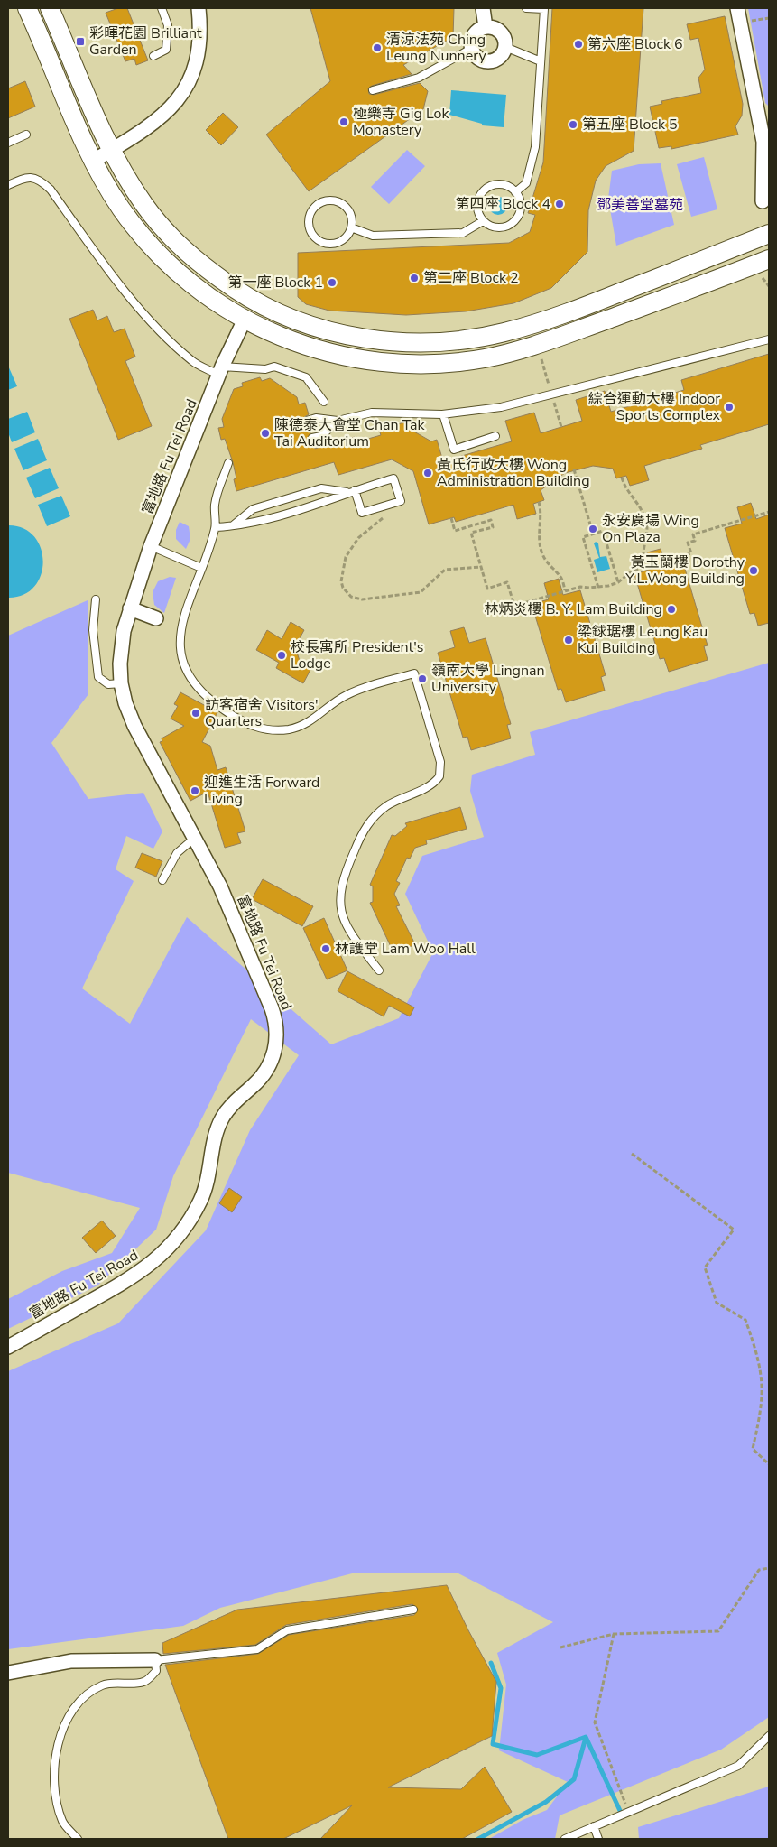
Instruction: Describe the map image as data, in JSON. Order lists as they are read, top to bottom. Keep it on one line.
{"streets":{"street":["富地路 Fu Tei Road"]},"parks":["鄧美善堂墓苑"],"places":{"transit":["彩暉花園 Brilliant Garden"],"other":["第六座 Block 6","清涼法苑 Ching Leung Nunnery","極樂寺 Gig Lok Monastery","第五座 Block 5","第四座 Block 4","第二座 Block 2","第一座 Block 1","綜合運動大樓 Indoor Sports Complex","陳德泰大會堂 Chan Tak Tai Auditorium","黃氏行政大樓 Wong Administration Building","永安廣場 Wing On Plaza","黃玉蘭樓 Dorothy Y.L.Wong Building","林炳炎樓 B. Y. Lam Building","梁銶琚樓 Leung Kau Kui Building","校長寓所 President's Lodge","嶺南大學 Lingnan University","訪客宿舍 Visitors' Quarters","迎進生活 Forward Living","林護堂 Lam Woo Hall"]}}
